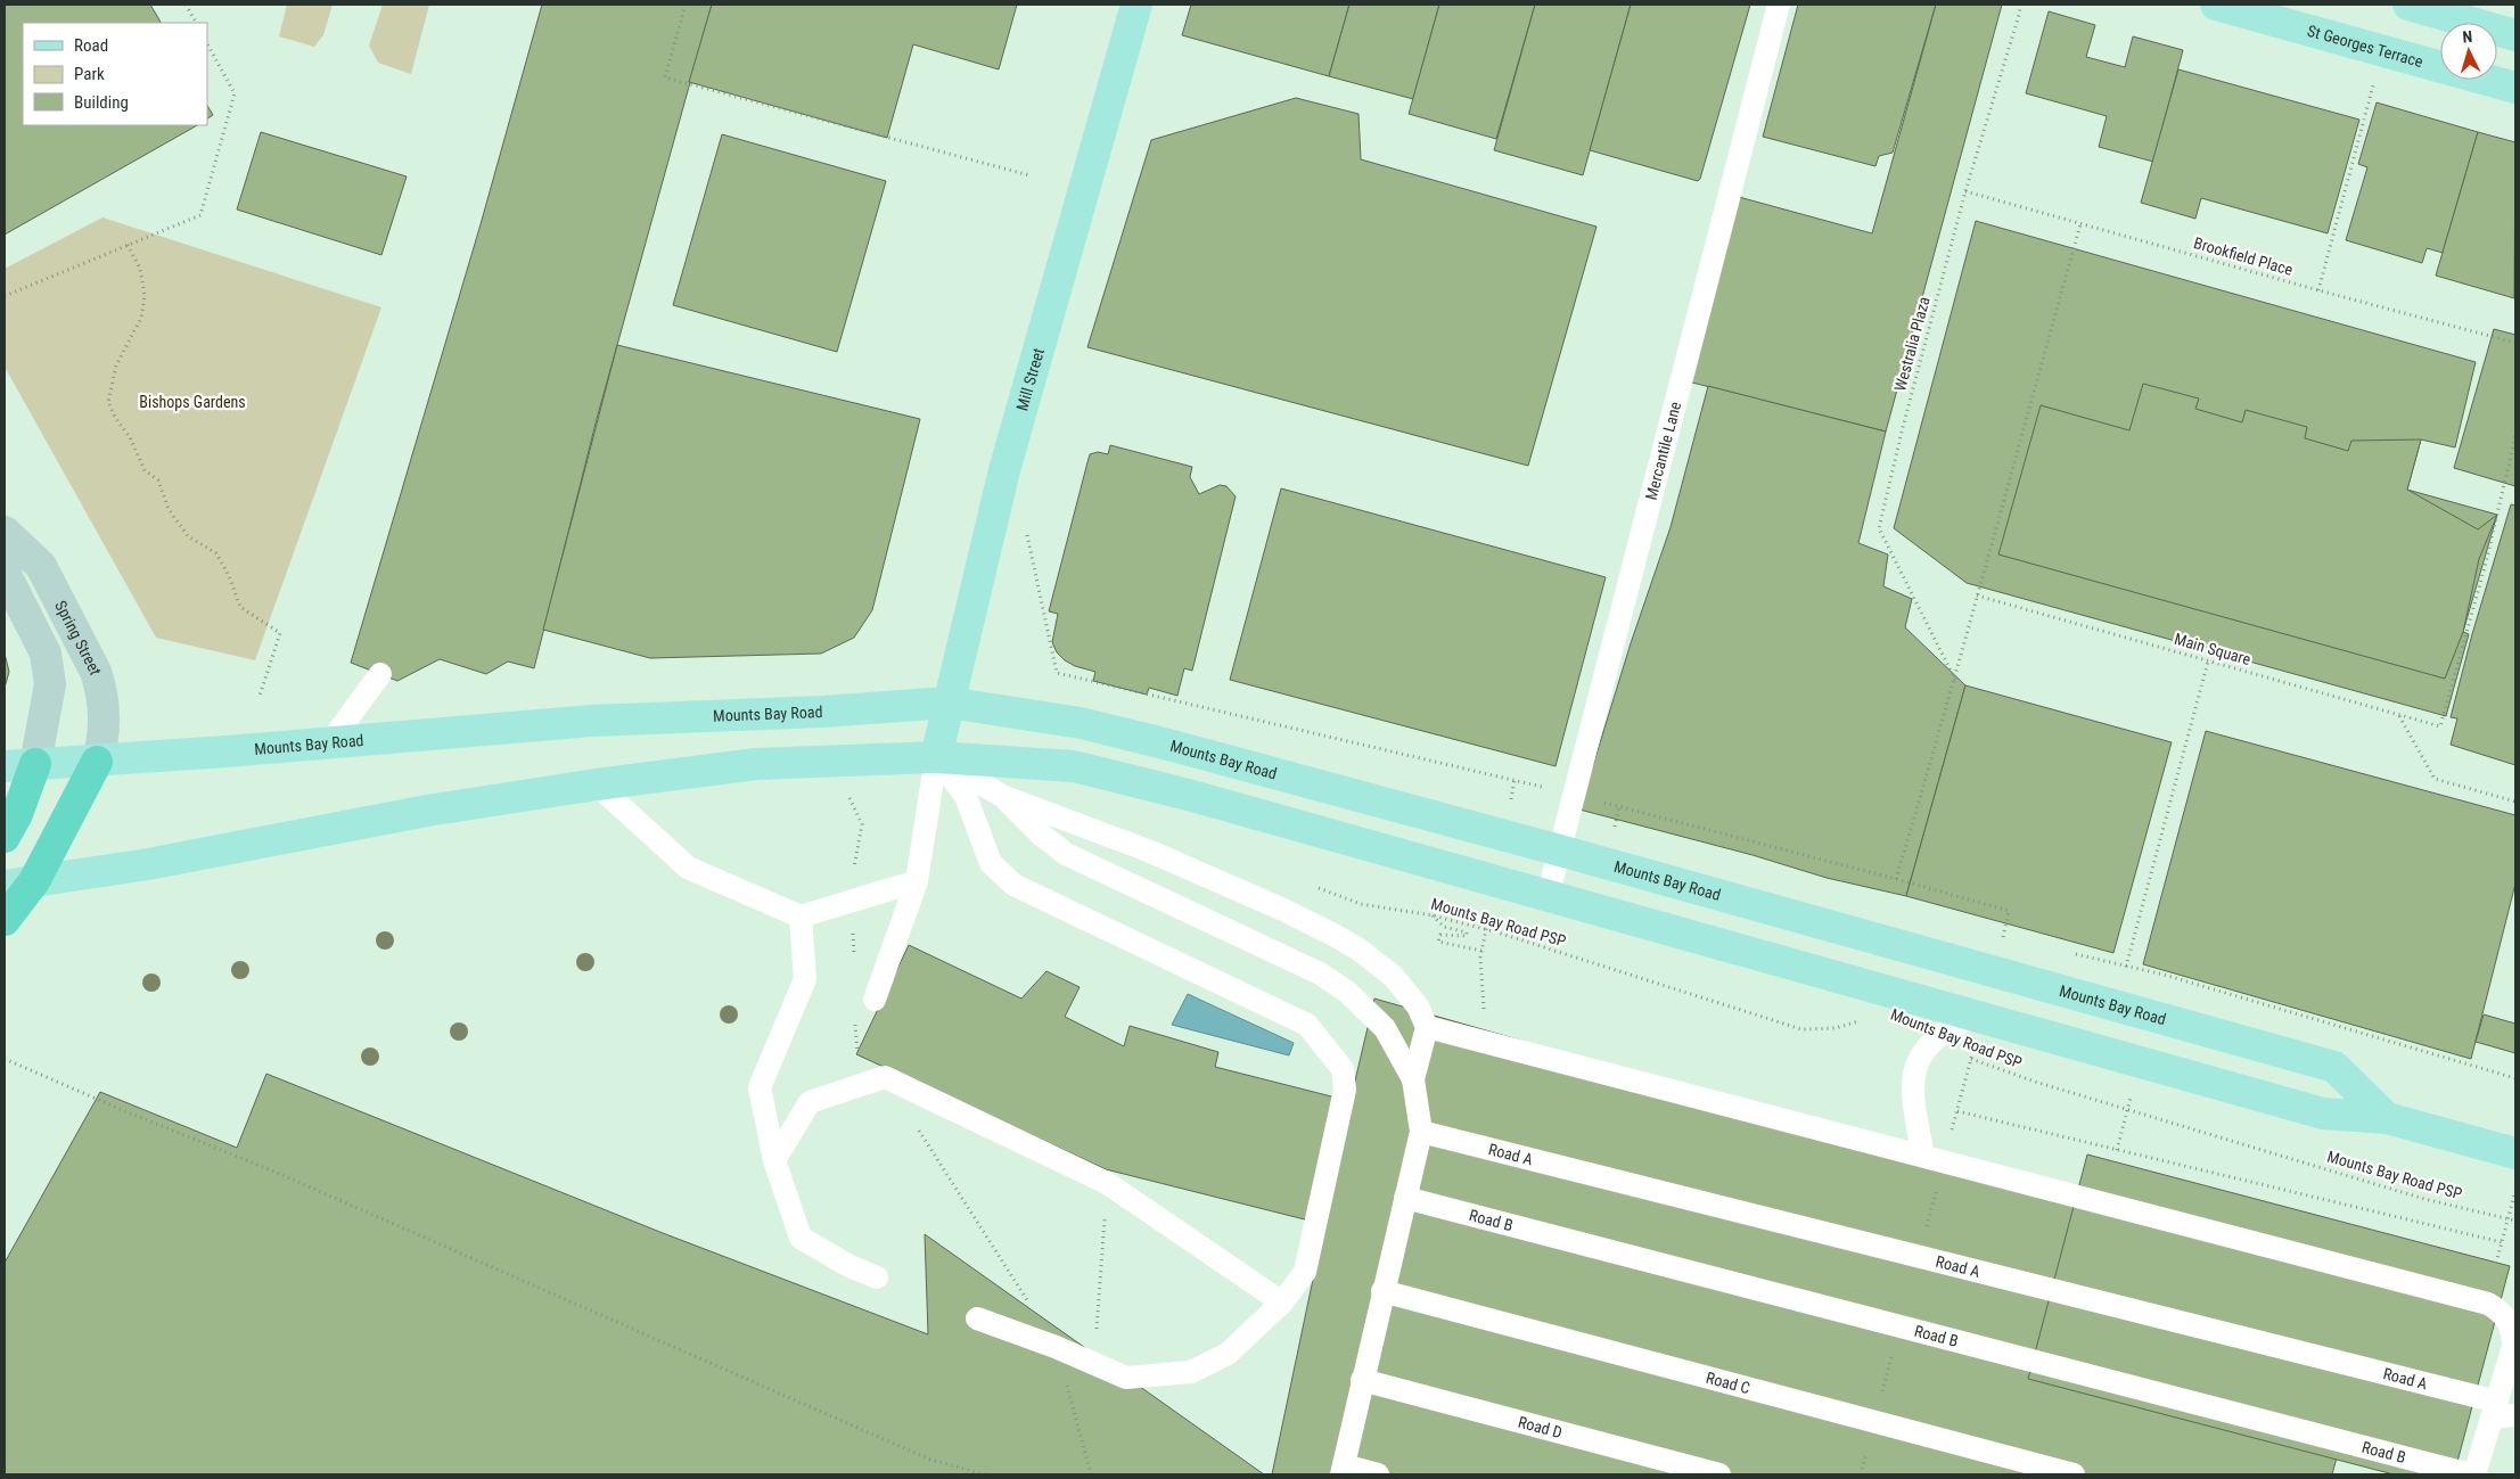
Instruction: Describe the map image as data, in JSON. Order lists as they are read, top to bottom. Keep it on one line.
{"streets":{"main road":["St Georges Terrace","Mill Street","Spring Street","Mounts Bay Road"],"lane":["Mercantile Lane","Road A","Road B","Road C","Road D"],"path":["Brookfield Place","Westralia Plaza","Main Square","Mounts Bay Road PSP"]},"crossings":[["Brookfield Place","Westralia Plaza"],["Mill Street","Mounts Bay Road"],["Mercantile Lane","Mounts Bay Road"],["Spring Street","Mounts Bay Road"]],"parks":["Bishops Gardens"],"legend":["Road","Park","Building"],"north":"top"}
